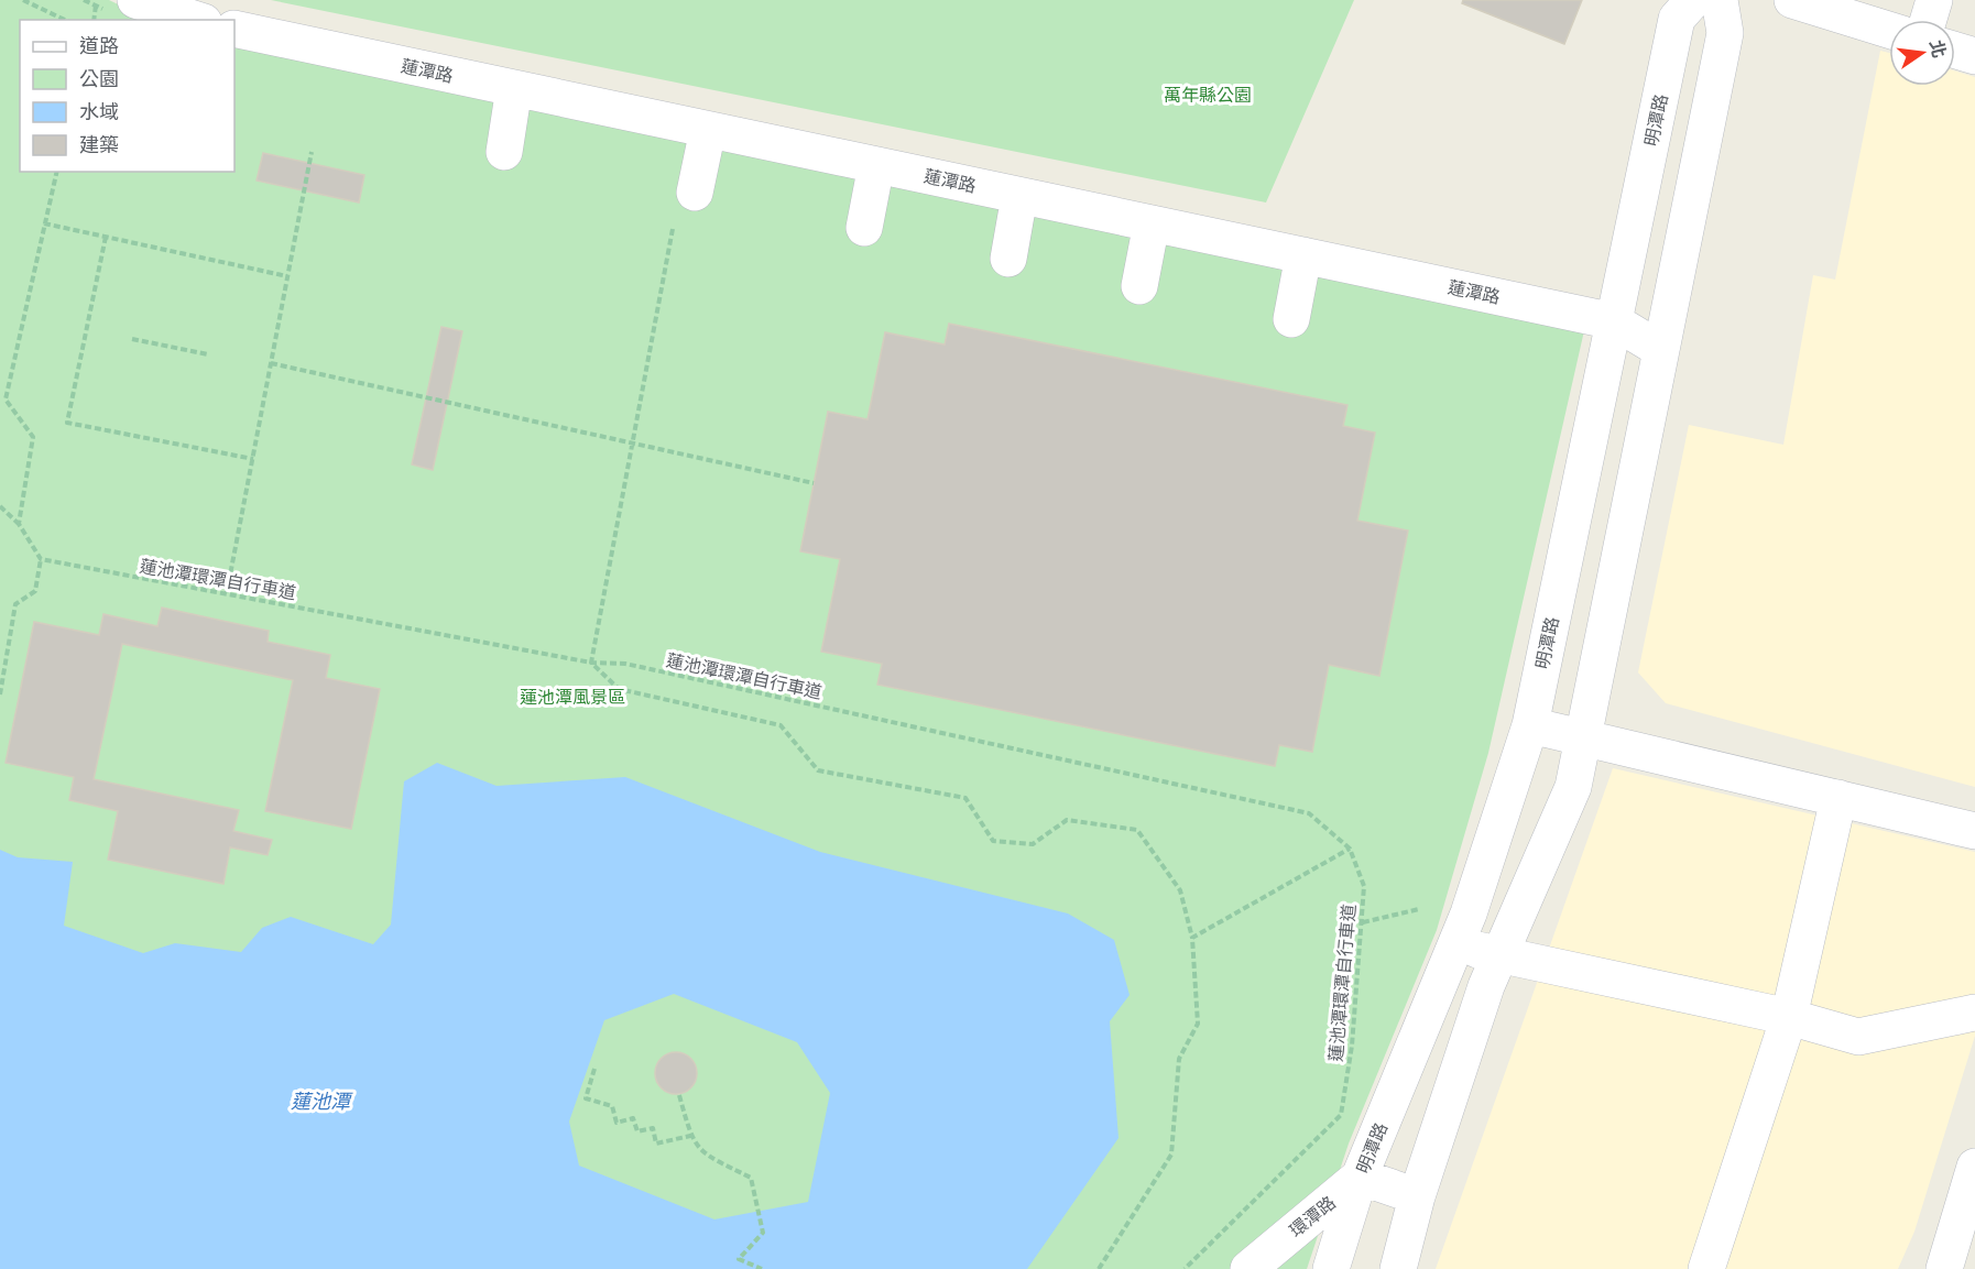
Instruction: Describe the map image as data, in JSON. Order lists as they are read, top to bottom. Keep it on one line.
{"streets":{"street":["蓮潭路","明潭路","環潭路"],"path":["蓮池潭環潭自行車道"]},"crossings":[["蓮潭路","明潭路"],["明潭路","環潭路"]],"water":["蓮池潭"],"parks":["萬年縣公園","蓮池潭風景區"],"legend":["道路","公園","水域","建築"],"north":"right"}
